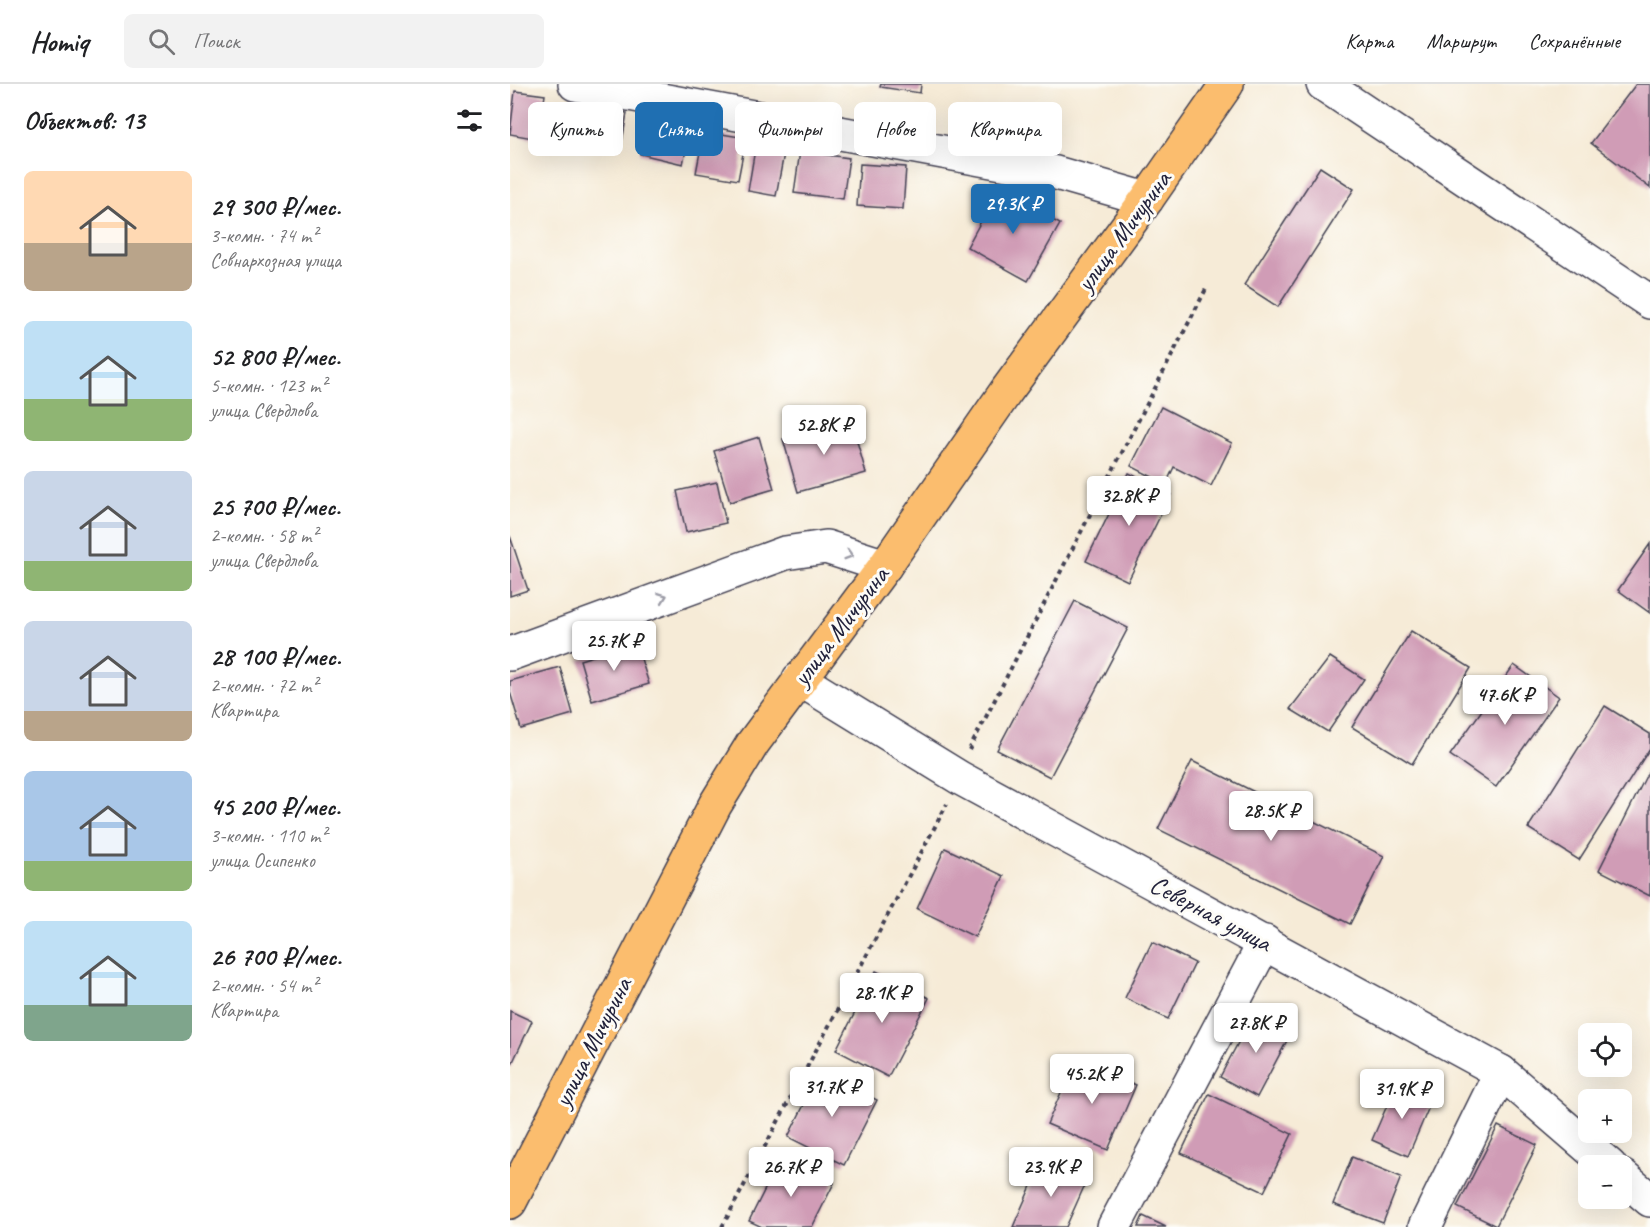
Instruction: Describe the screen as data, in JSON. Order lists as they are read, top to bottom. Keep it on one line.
{"streets":{"main road":["улица Мичурина"],"street":["Северная улица"]},"crossings":[["улица Мичурина","Северная улица"]],"page":{"header":"Homiq","search":"Поиск","nav":["Карта","Маршрут","Сохранённые"],"heading":"Объектов: 13","chip":["Купить","Снять","Фильтры","Новое","Квартира"],"list":[{"name":"29 300 ₽/мес.","note":"3-комн. · 74 m² · Совнархозная улица"},{"name":"52 800 ₽/мес.","note":"5-комн. · 123 m² · улица Свердлова"},{"name":"25 700 ₽/мес.","note":"2-комн. · 58 m² · улица Свердлова"},{"name":"28 100 ₽/мес.","note":"2-комн. · 72 m² · Квартира"},{"name":"45 200 ₽/мес.","note":"3-комн. · 110 m² · улица Осипенко"},{"name":"26 700 ₽/мес.","note":"2-комн. · 54 m² · Квартира"}],"price":["29.3K ₽","52.8K ₽","32.8K ₽","25.7K ₽","47.6K ₽","28.5K ₽","28.1K ₽","27.8K ₽","45.2K ₽","31.7K ₽","31.9K ₽","26.7K ₽","23.9K ₽"],"map_buttons":["+","−"]}}
